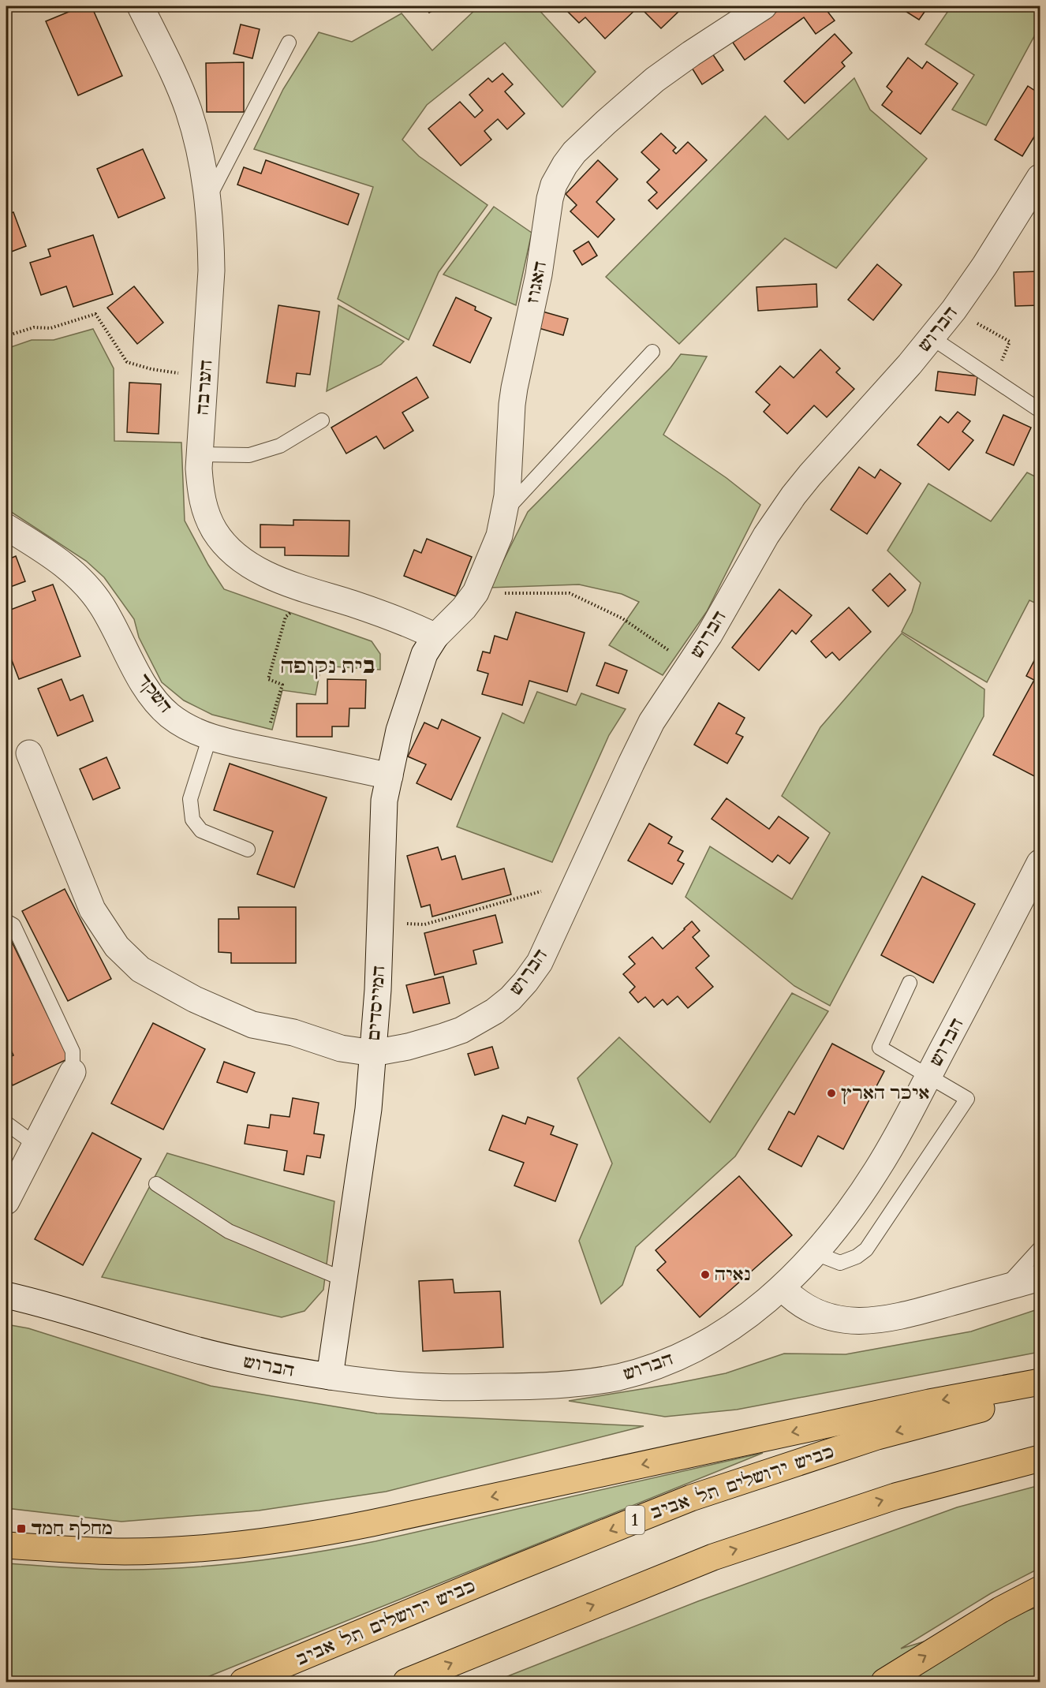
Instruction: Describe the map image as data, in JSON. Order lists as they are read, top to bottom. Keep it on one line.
{"streets":{"highway":["כביש ירושלים תל אביב","1"],"street":["האגוז","הברוש","הערבה","השקד","המייסדים"]},"crossings":[["האגוז","הערבה"],["האגוז","המייסדים"],["הברוש","המייסדים"],["הערבה","המייסדים"],["השקד","המייסדים"]],"districts":["בית נקופה"],"places":{"other":["איכר הארץ","נאיה"],"transit":["מחלף חמד"]}}
